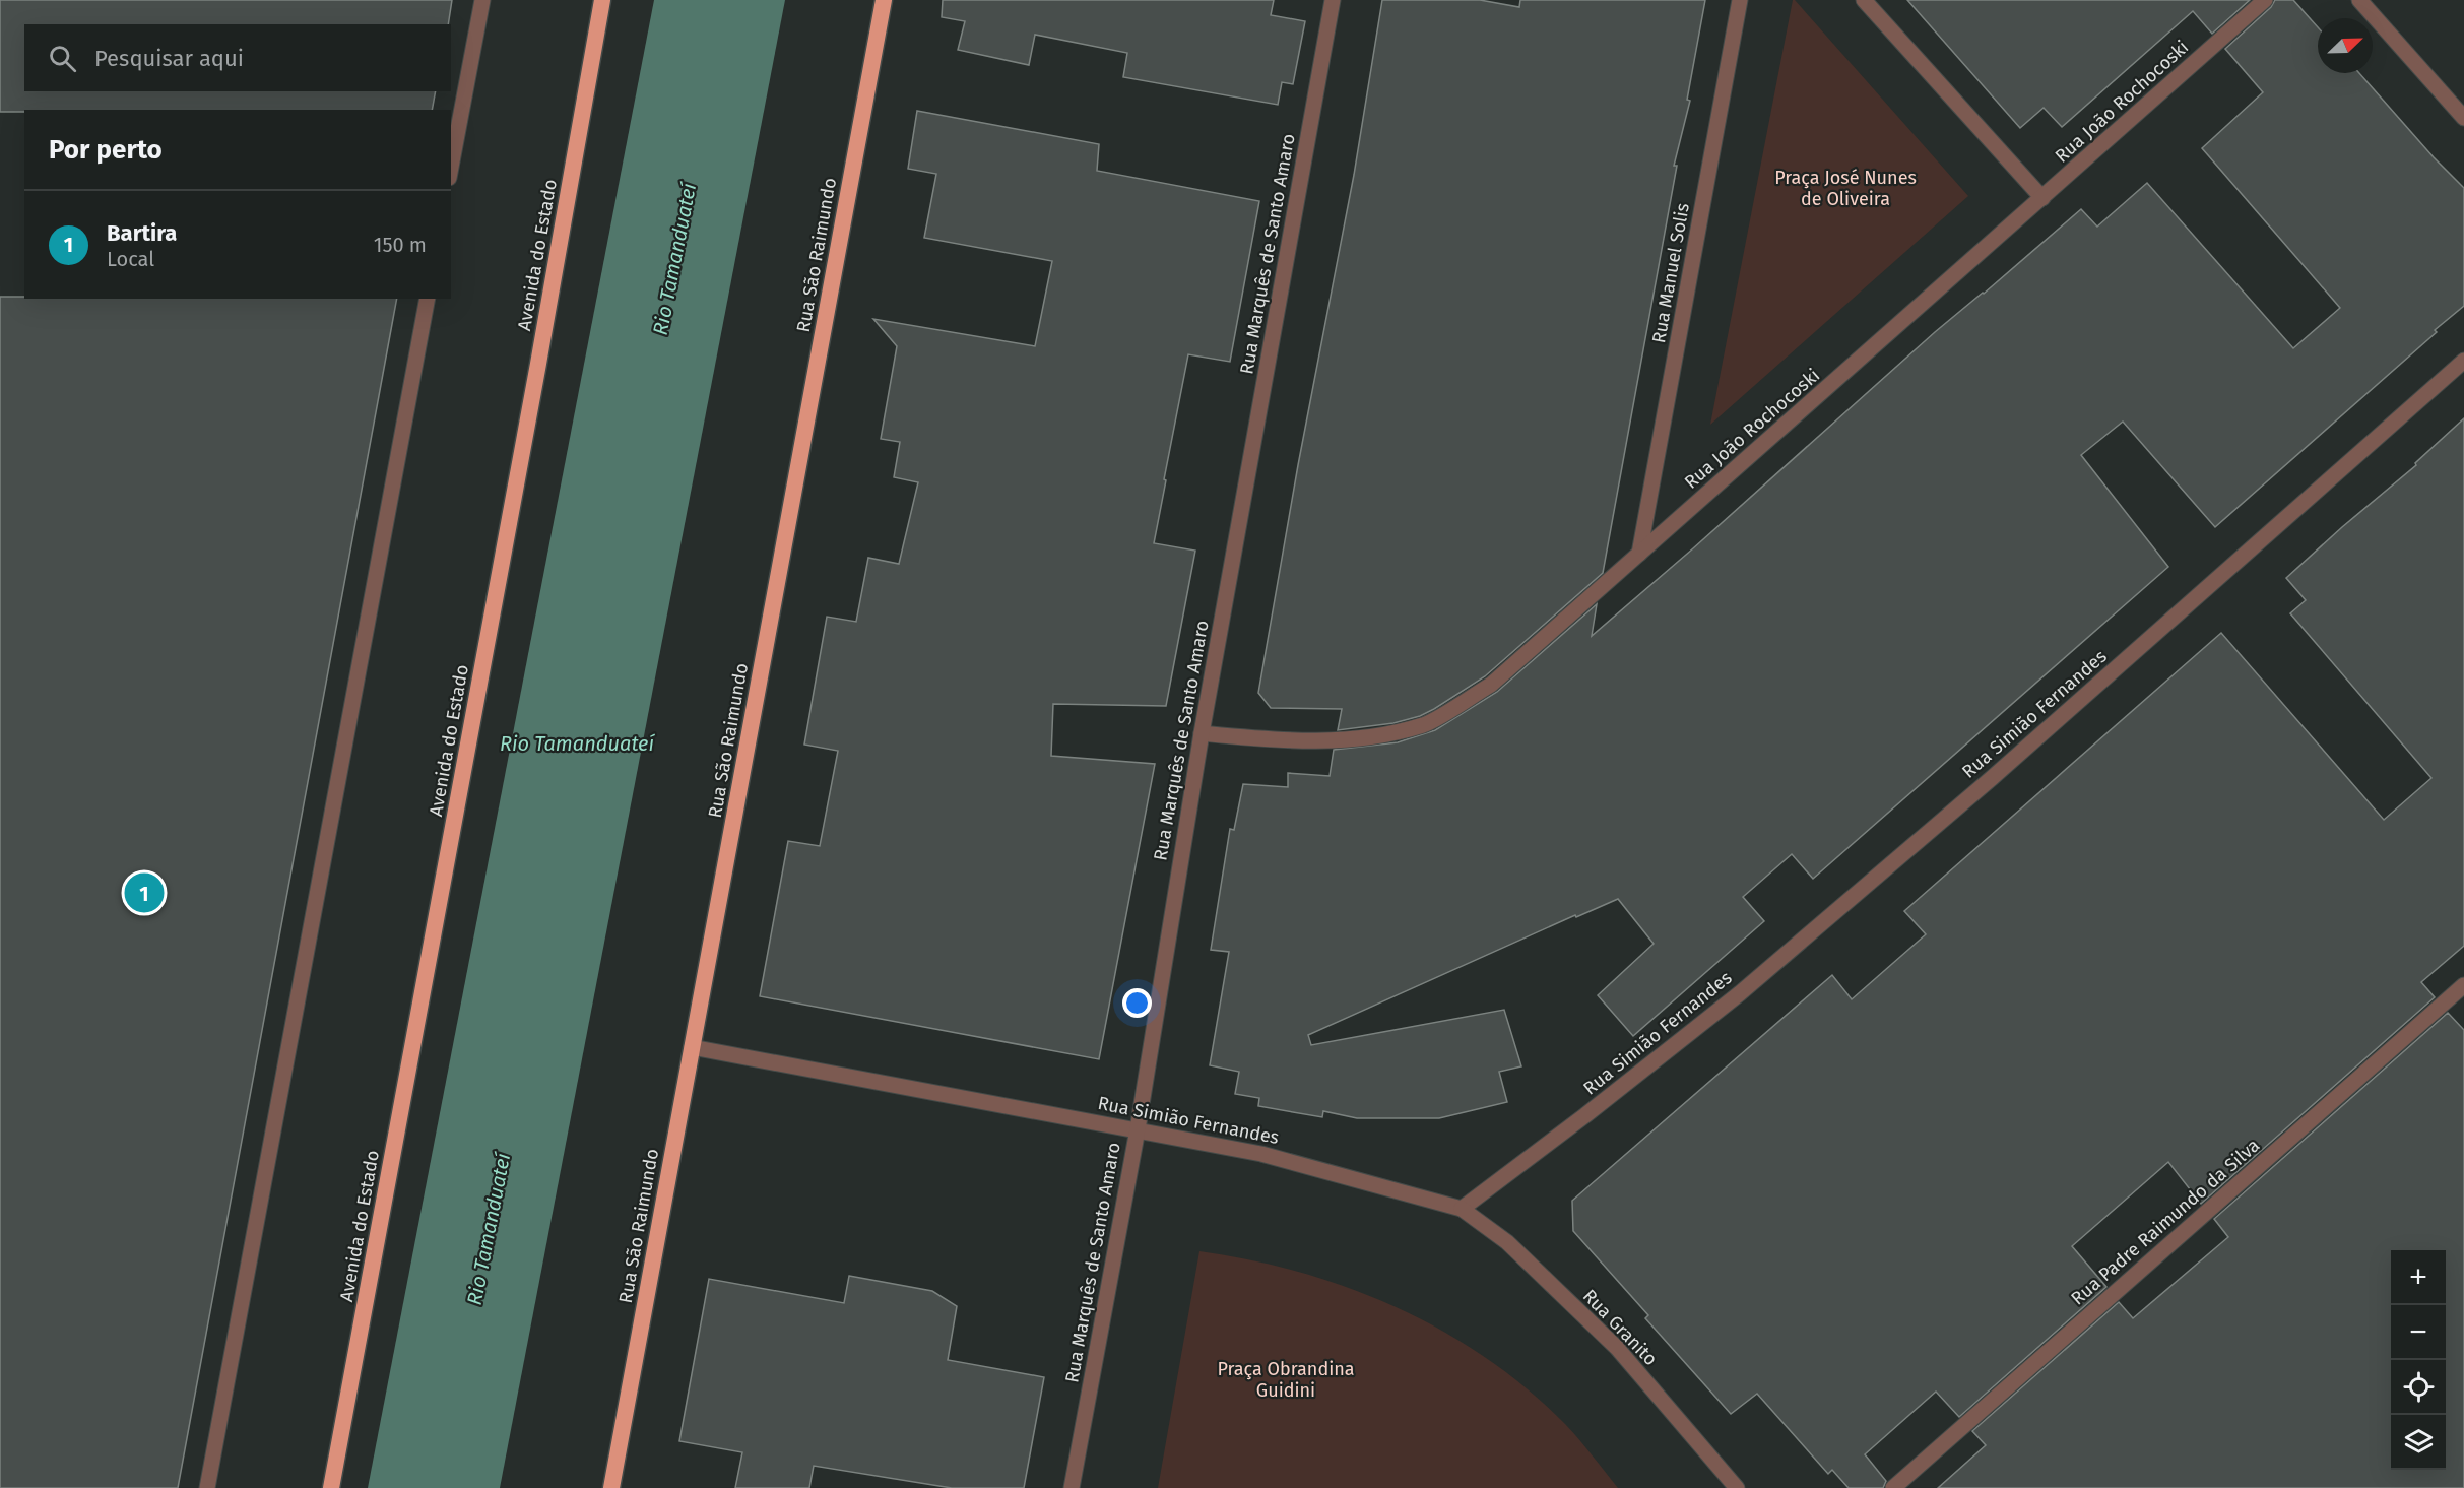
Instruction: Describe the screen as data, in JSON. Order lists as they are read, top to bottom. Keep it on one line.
{"streets":{"highway":["Avenida do Estado","Rua São Raimundo"],"street":["Rua João Rochocoski","Rua Marquês de Santo Amaro","Rua Manuel Solis","Rua Simião Fernandes","Rua Padre Raimundo da Silva","Rua Granito"]},"crossings":[["Rua João Rochocoski","Rua Marquês de Santo Amaro"],["Rua João Rochocoski","Rua Manuel Solis"],["Rua Marquês de Santo Amaro","Rua Simião Fernandes"],["Rua São Raimundo","Rua Simião Fernandes"],["Rua Simião Fernandes","Rua Granito"]],"water":["Rio Tamanduateí"],"parks":["Praça José Nunes de Oliveira","Praça Obrandina Guidini"],"north":"top right","page":{"search":"Pesquisar aqui","heading":"Por perto","list":[{"mark":"1","name":"Bartira","note":"Local","value":"150 m"}],"pins":"1","map_buttons":["+","−"]}}
